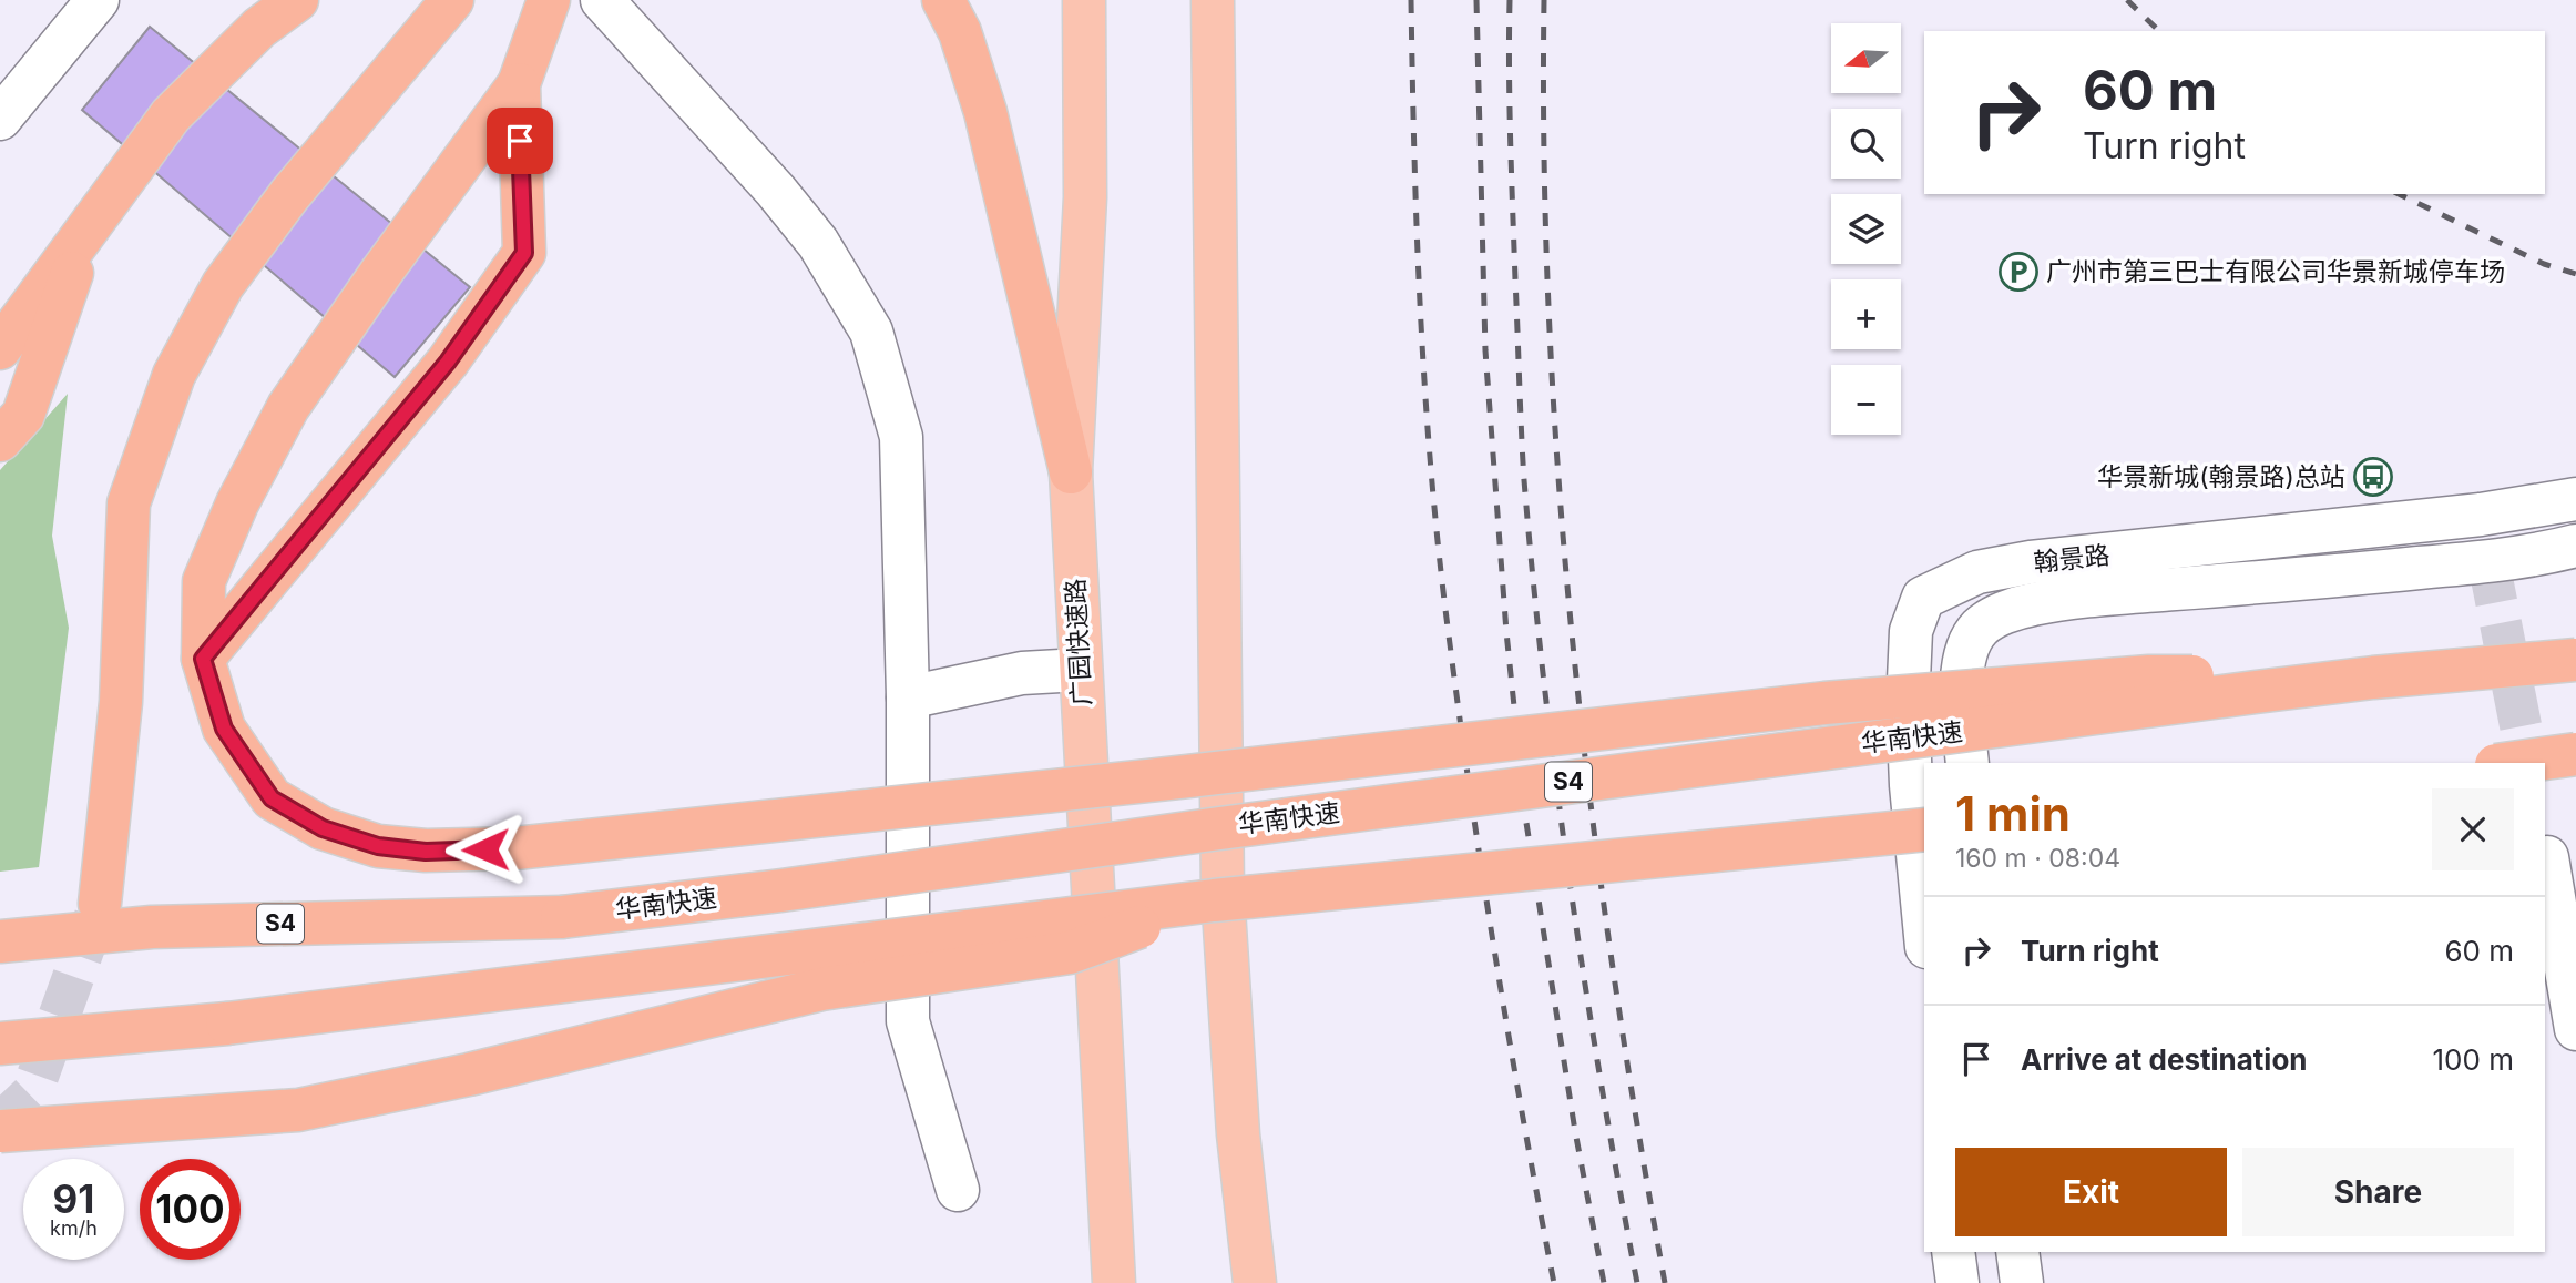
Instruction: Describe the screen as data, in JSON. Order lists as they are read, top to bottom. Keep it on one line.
{"streets":{"highway":["广园快速路","华南快速","S4"],"street":["翰景路"]},"places":{"parking":["广州市第三巴士有限公司华景新城停车场"],"bus stop":["华景新城(翰景路)总站"]},"north":"left","page":{"map_buttons":["+","−"],"turn":["60 m","Turn right"],"heading":["1 min","160 m · 08:04"],"list":[{"name":"Turn right","value":"60 m"},{"name":"Arrive at destination","value":"100 m"}],"buttons":["Exit","Share"],"speed":"91 km/h","limit":"100"}}
